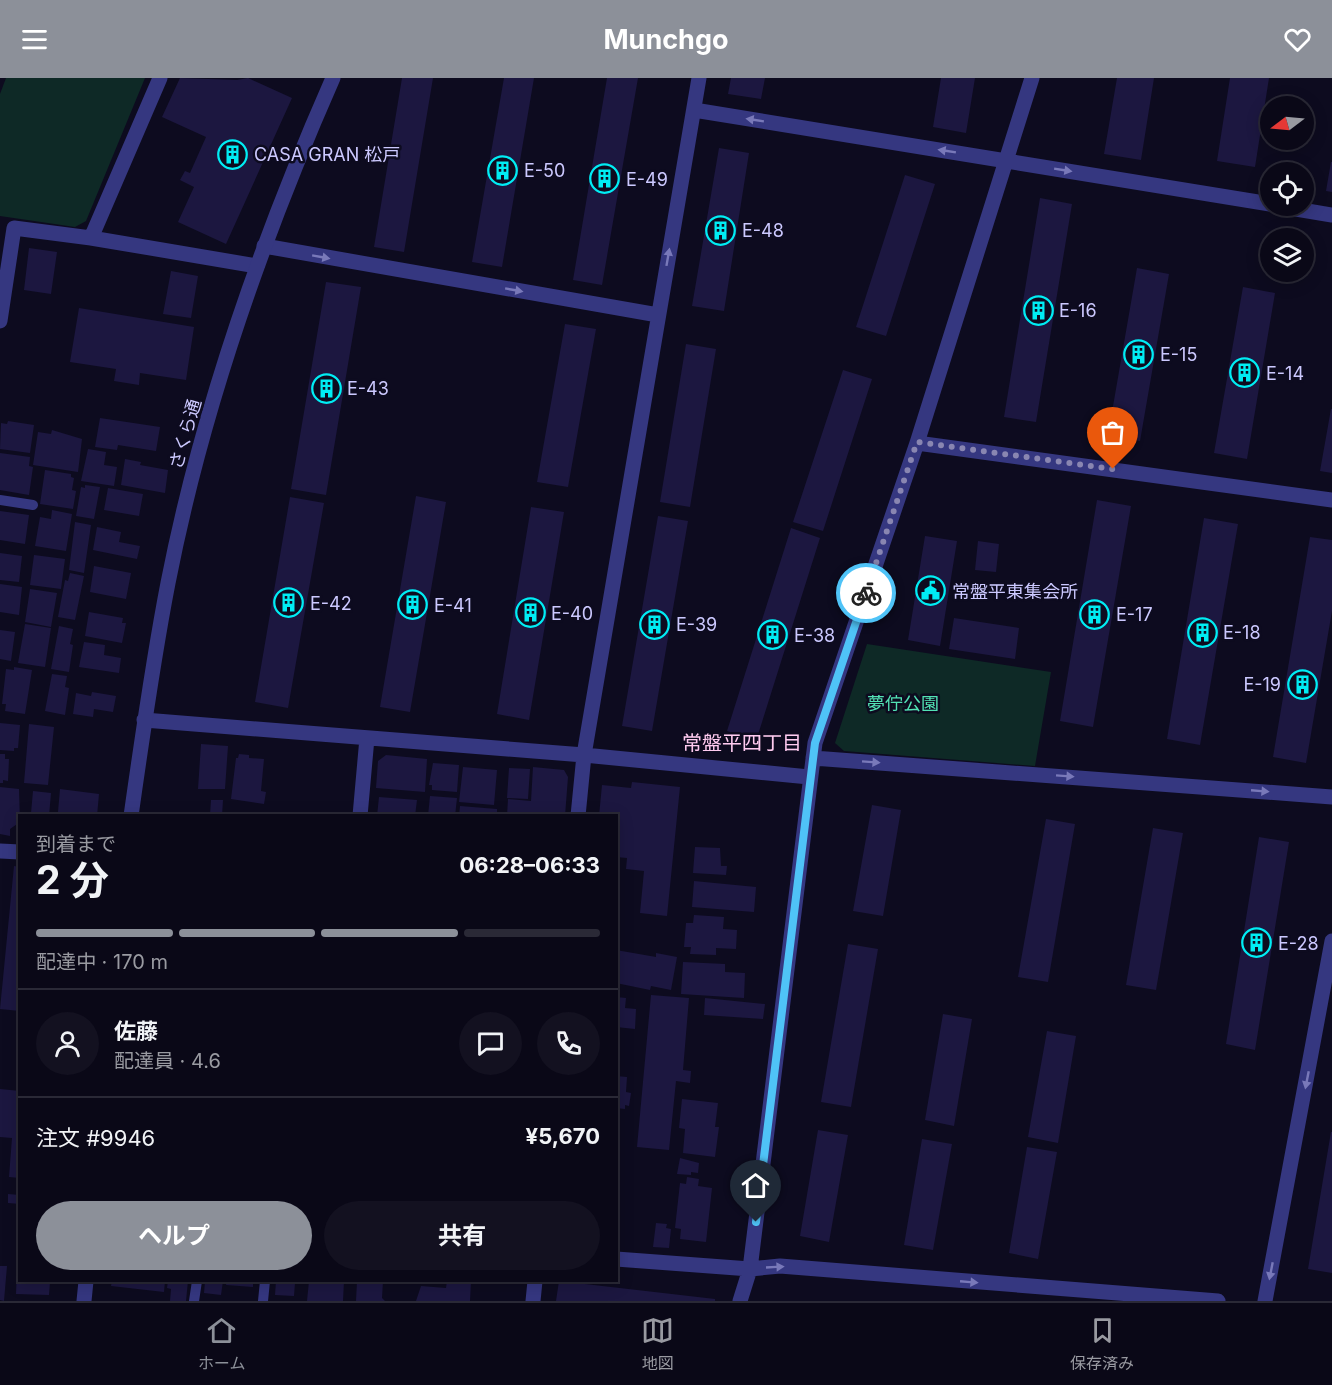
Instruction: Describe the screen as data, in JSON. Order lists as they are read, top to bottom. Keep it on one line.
{"streets":{"street":["さくら通"]},"districts":["常盤平四丁目"],"parks":["夢佇公園"],"places":{"building":["CASA GRAN 松戸","E-50","E-49","E-48","E-16","E-15","E-14","E-43","E-42","E-41","E-40","E-17","E-39","E-18","E-38","E-19","E-28"],"public building":["常盤平東集会所"]},"north":"left","page":{"header":"Munchgo","heading":["2 分","到着まで","06:28–06:33"],"panel":["佐藤","配達員 · 4.6","注文 #9946","¥5,670"],"bar":"配達中 · 170 m","buttons":["ヘルプ","共有"],"tabs":["ホーム","地図","保存済み"]}}
